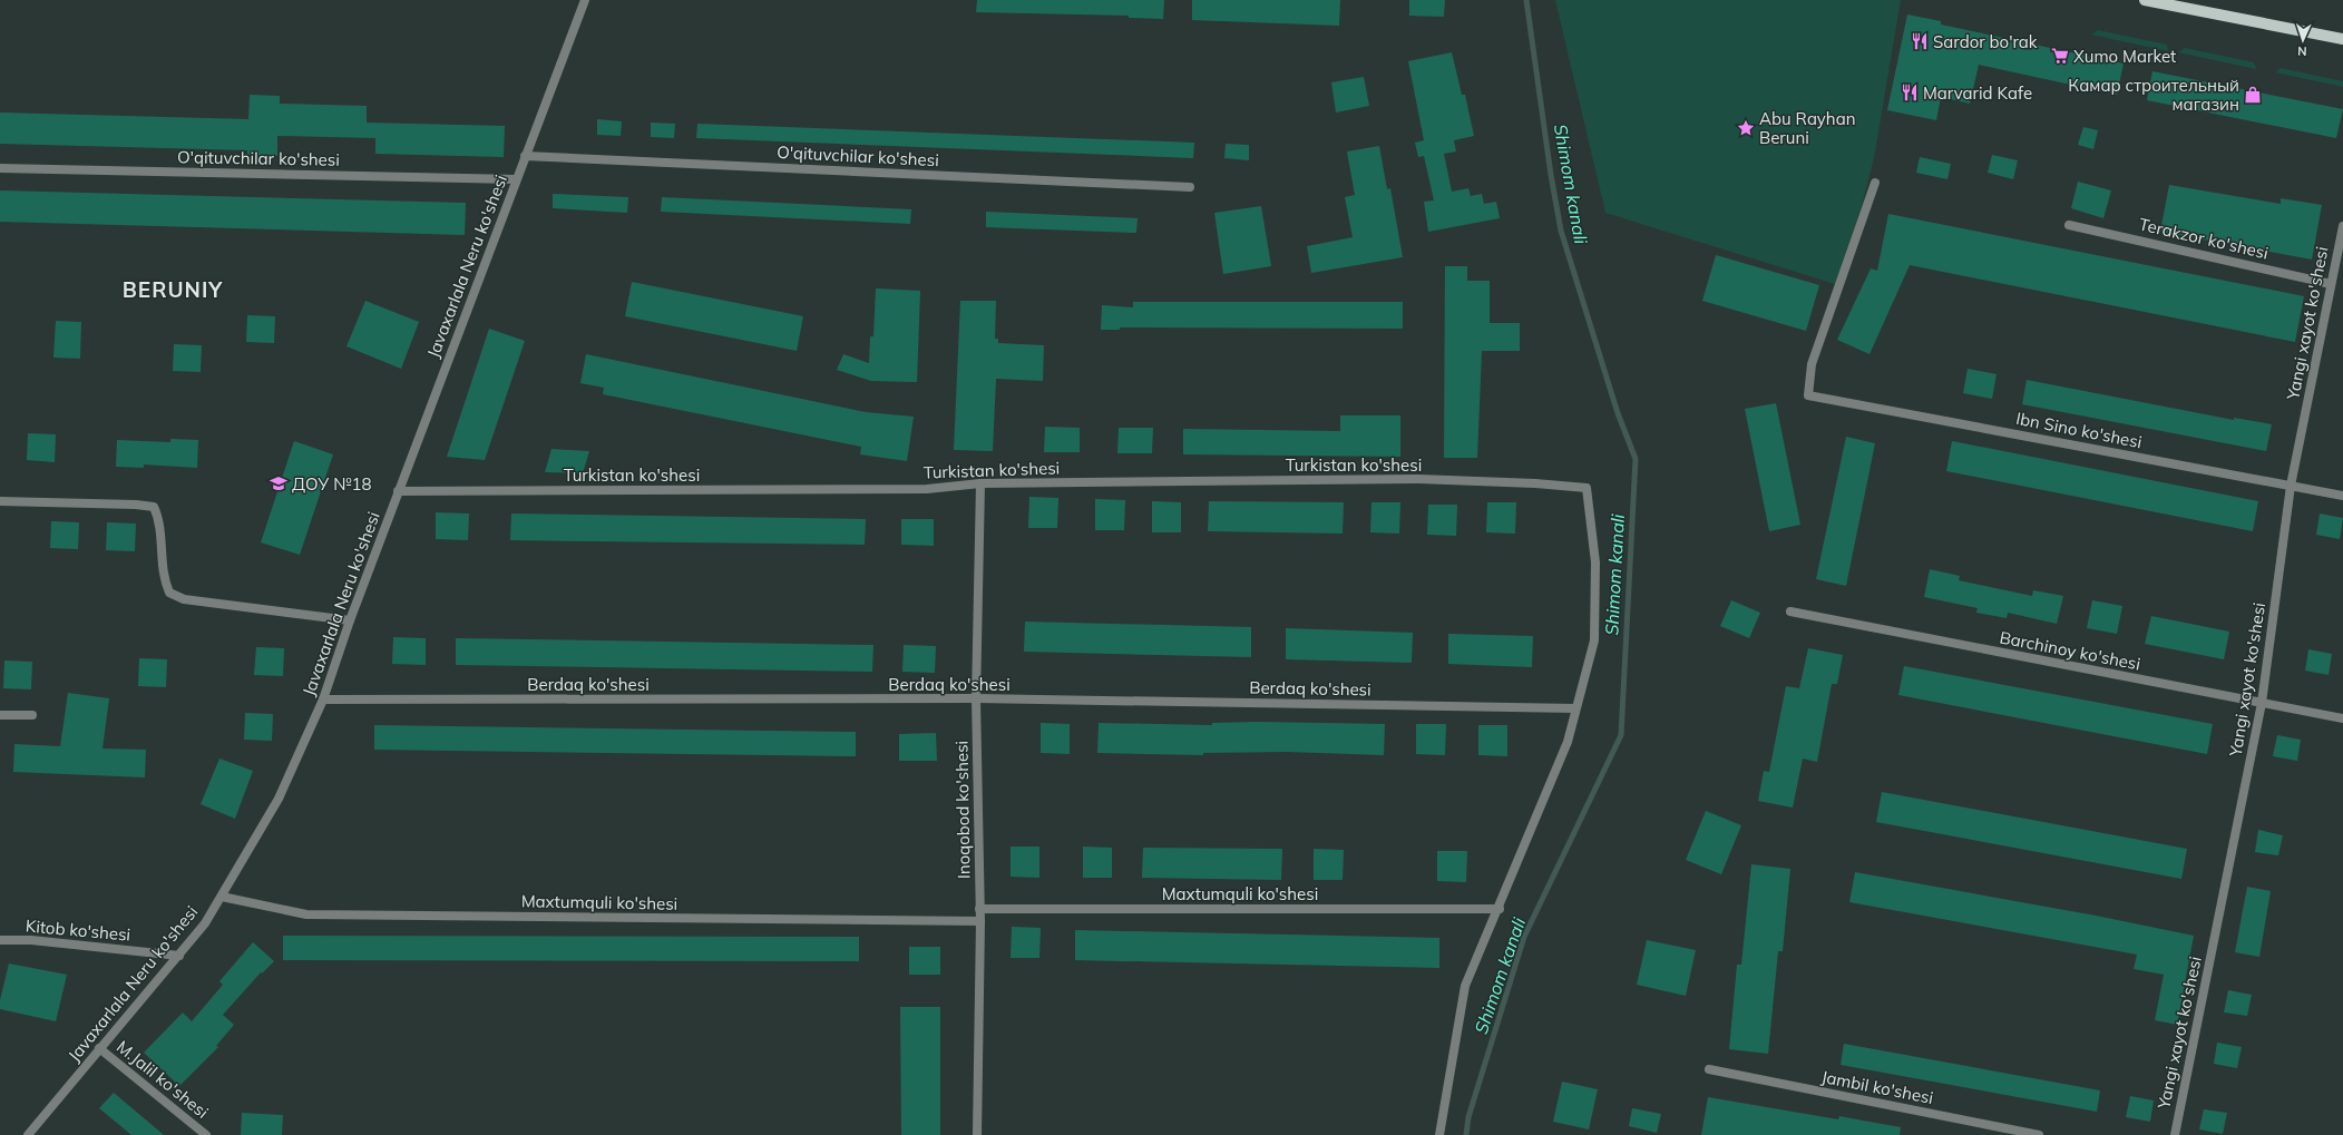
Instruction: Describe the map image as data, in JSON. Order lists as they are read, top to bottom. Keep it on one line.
{"streets":{"street":["O'qituvchilar ko'shesi","Terakzor ko'shesi","Javaxarlala Neru ko'shesi","Yangi xayot ko'shesi","Ibn Sino ko'shesi","Turkistan ko'shesi","Barchinoy ko'shesi","Berdaq ko'shesi","Inoqobod ko'shesi","Maxtumquli ko'shesi","Kitob ko'shesi","M.Jalil ko'shesi","Jambil ko'shesi"]},"crossings":[["O'qituvchilar ko'shesi","Javaxarlala Neru ko'shesi"],["Terakzor ko'shesi","Yangi xayot ko'shesi"],["Javaxarlala Neru ko'shesi","Turkistan ko'shesi"],["Javaxarlala Neru ko'shesi","Berdaq ko'shesi"],["Javaxarlala Neru ko'shesi","Maxtumquli ko'shesi"],["Javaxarlala Neru ko'shesi","Kitob ko'shesi"],["Javaxarlala Neru ko'shesi","M.Jalil ko'shesi"],["Yangi xayot ko'shesi","Ibn Sino ko'shesi"],["Yangi xayot ko'shesi","Barchinoy ko'shesi"],["Turkistan ko'shesi","Berdaq ko'shesi"],["Turkistan ko'shesi","Inoqobod ko'shesi"],["Berdaq ko'shesi","Inoqobod ko'shesi"],["Inoqobod ko'shesi","Maxtumquli ko'shesi"]],"districts":["BERUNIY"],"water":["Shimom kanali"],"places":{"restaurant":["Sardor bo'rak","Marvarid Kafe"],"supermarket":["Xumo Market"],"shop":["Камар строительный магазин"],"place":["Abu Rayhan Beruni"],"school or university":["ДОУ №18"]},"north":"bottom"}
